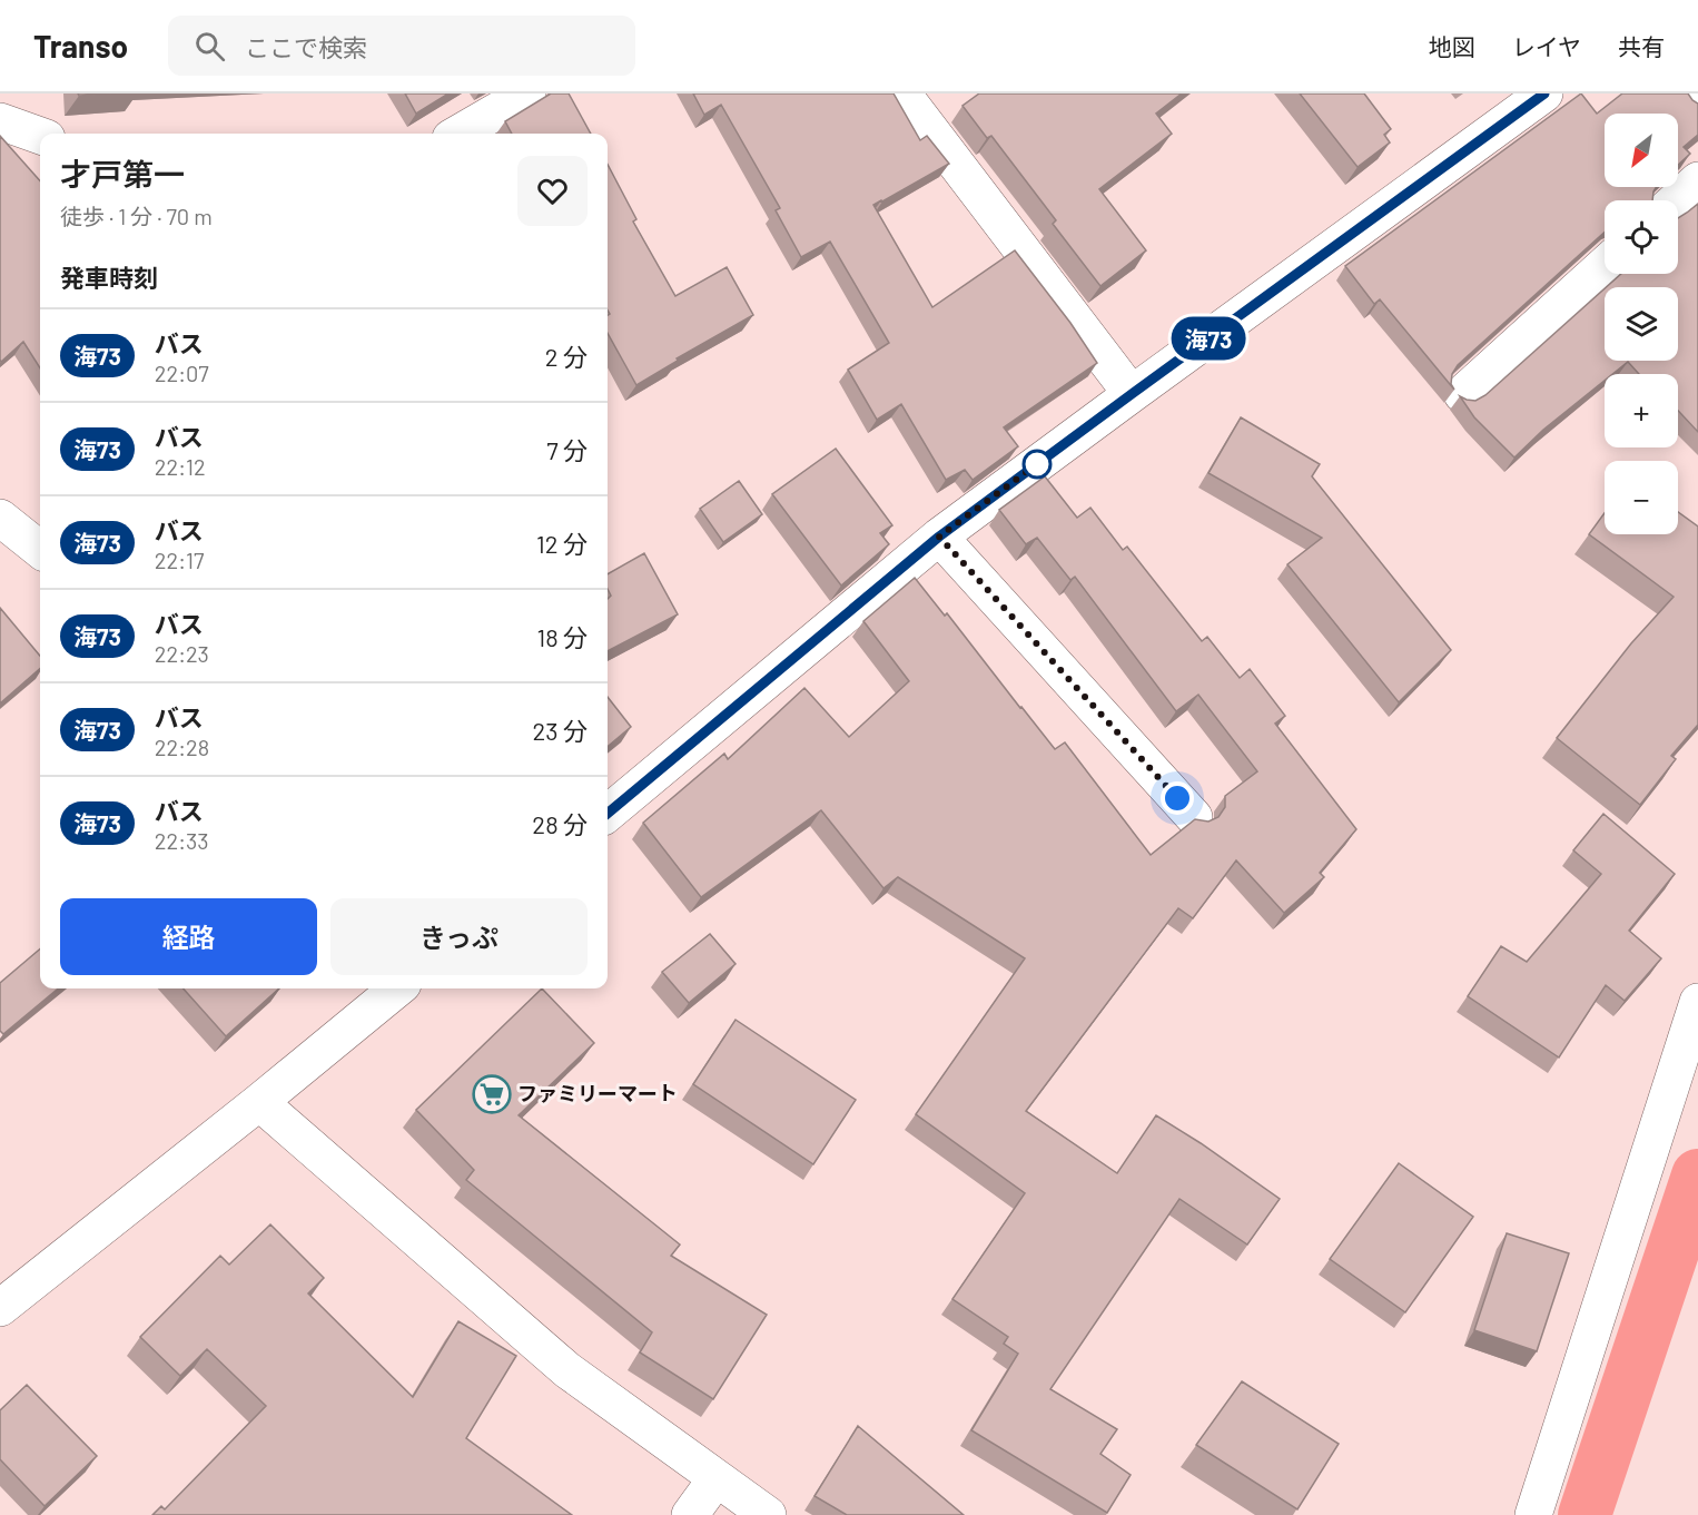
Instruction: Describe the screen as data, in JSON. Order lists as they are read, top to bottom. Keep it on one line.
{"places":{"supermarket":["ファミリーマート"]},"lines":["bus line 海73"],"north":"bottom left","page":{"header":"Transo","search":"ここで検索","nav":["地図","レイヤ","共有"],"on_map":"海73","map_buttons":["+","−"],"heading":[["才戸第一","徒歩 · 1 分 · 70 m"],"発車時刻"],"list":[{"mark":"海73","name":"バス","note":"22:07","value":"2 分"},{"mark":"海73","name":"バス","note":"22:12","value":"7 分"},{"mark":"海73","name":"バス","note":"22:17","value":"12 分"},{"mark":"海73","name":"バス","note":"22:23","value":"18 分"},{"mark":"海73","name":"バス","note":"22:28","value":"23 分"},{"mark":"海73","name":"バス","note":"22:33","value":"28 分"}],"buttons":["経路","きっぷ"]}}
